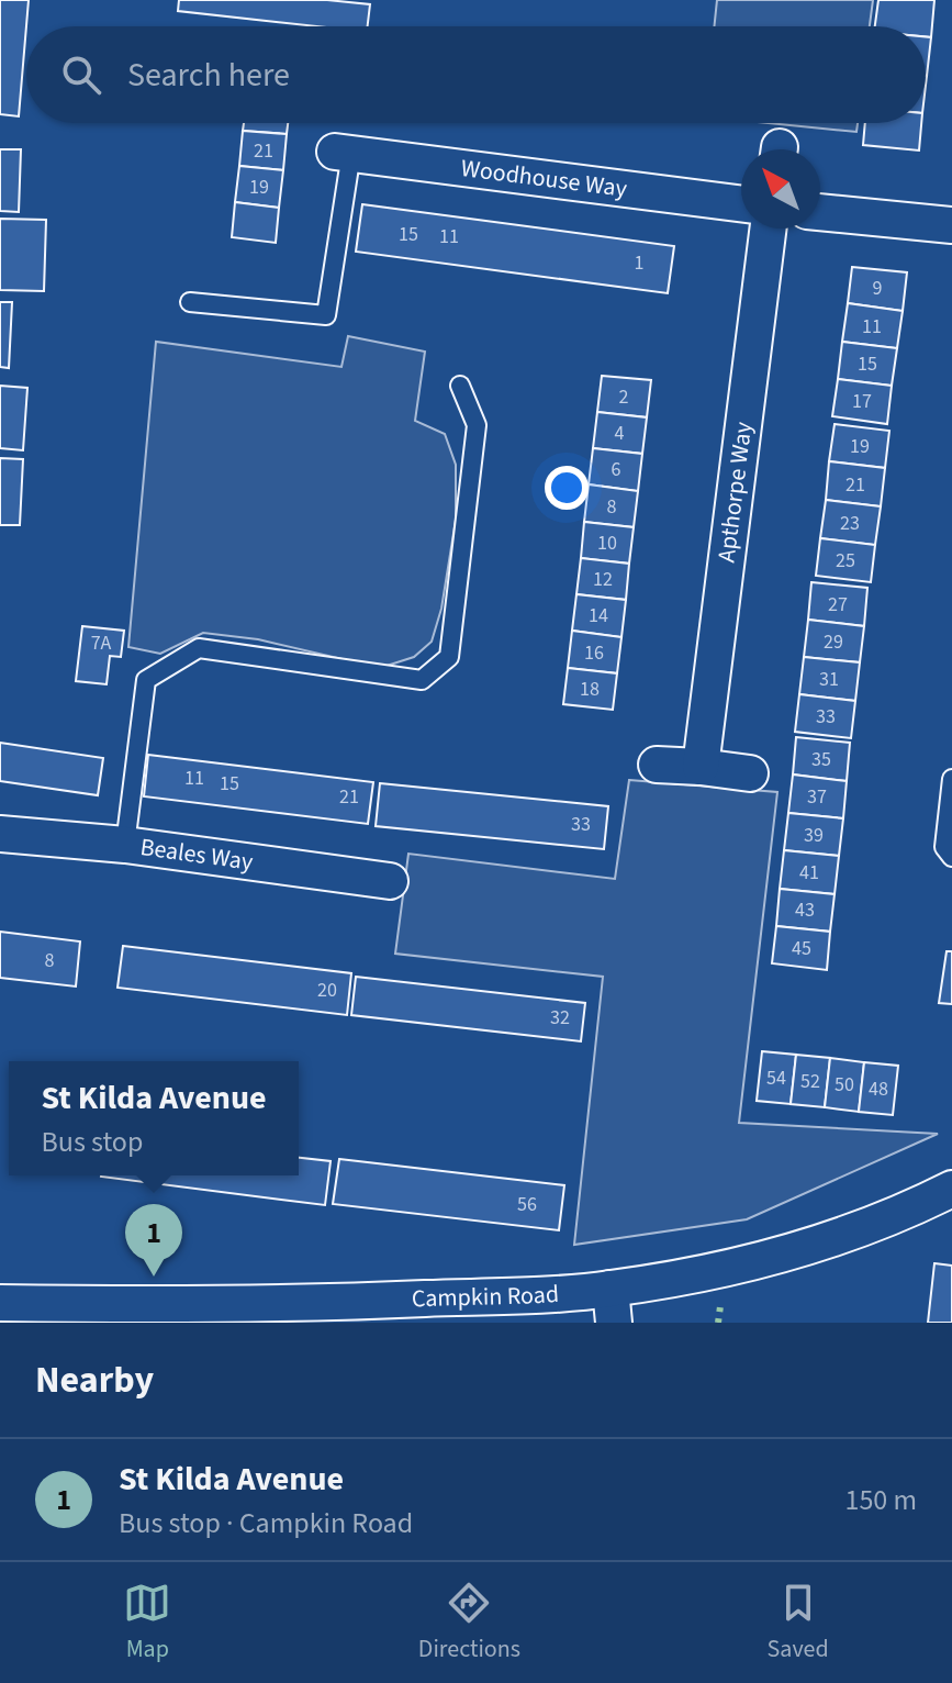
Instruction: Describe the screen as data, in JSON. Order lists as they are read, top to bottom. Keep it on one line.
{"streets":{"street":["Woodhouse Way","Apthorpe Way","Beales Way","Campkin Road"]},"house_numbers":["21","19","15","11","1","9","11","15","2","17","4","19","6","21","8","23","10","25","12","27","14","29","7A","16","31","18","33","35","11","15","21","37","33","39","41","43","45","8","20","32","54","52","50","48","56"],"north":"top left","page":{"search":"Search here","popup":["St Kilda Avenue","Bus stop"],"pins":"1","heading":"Nearby","list":[{"mark":"1","name":"St Kilda Avenue","note":"Bus stop · Campkin Road","value":"150 m"}],"nav":["Map","Directions","Saved"]}}
